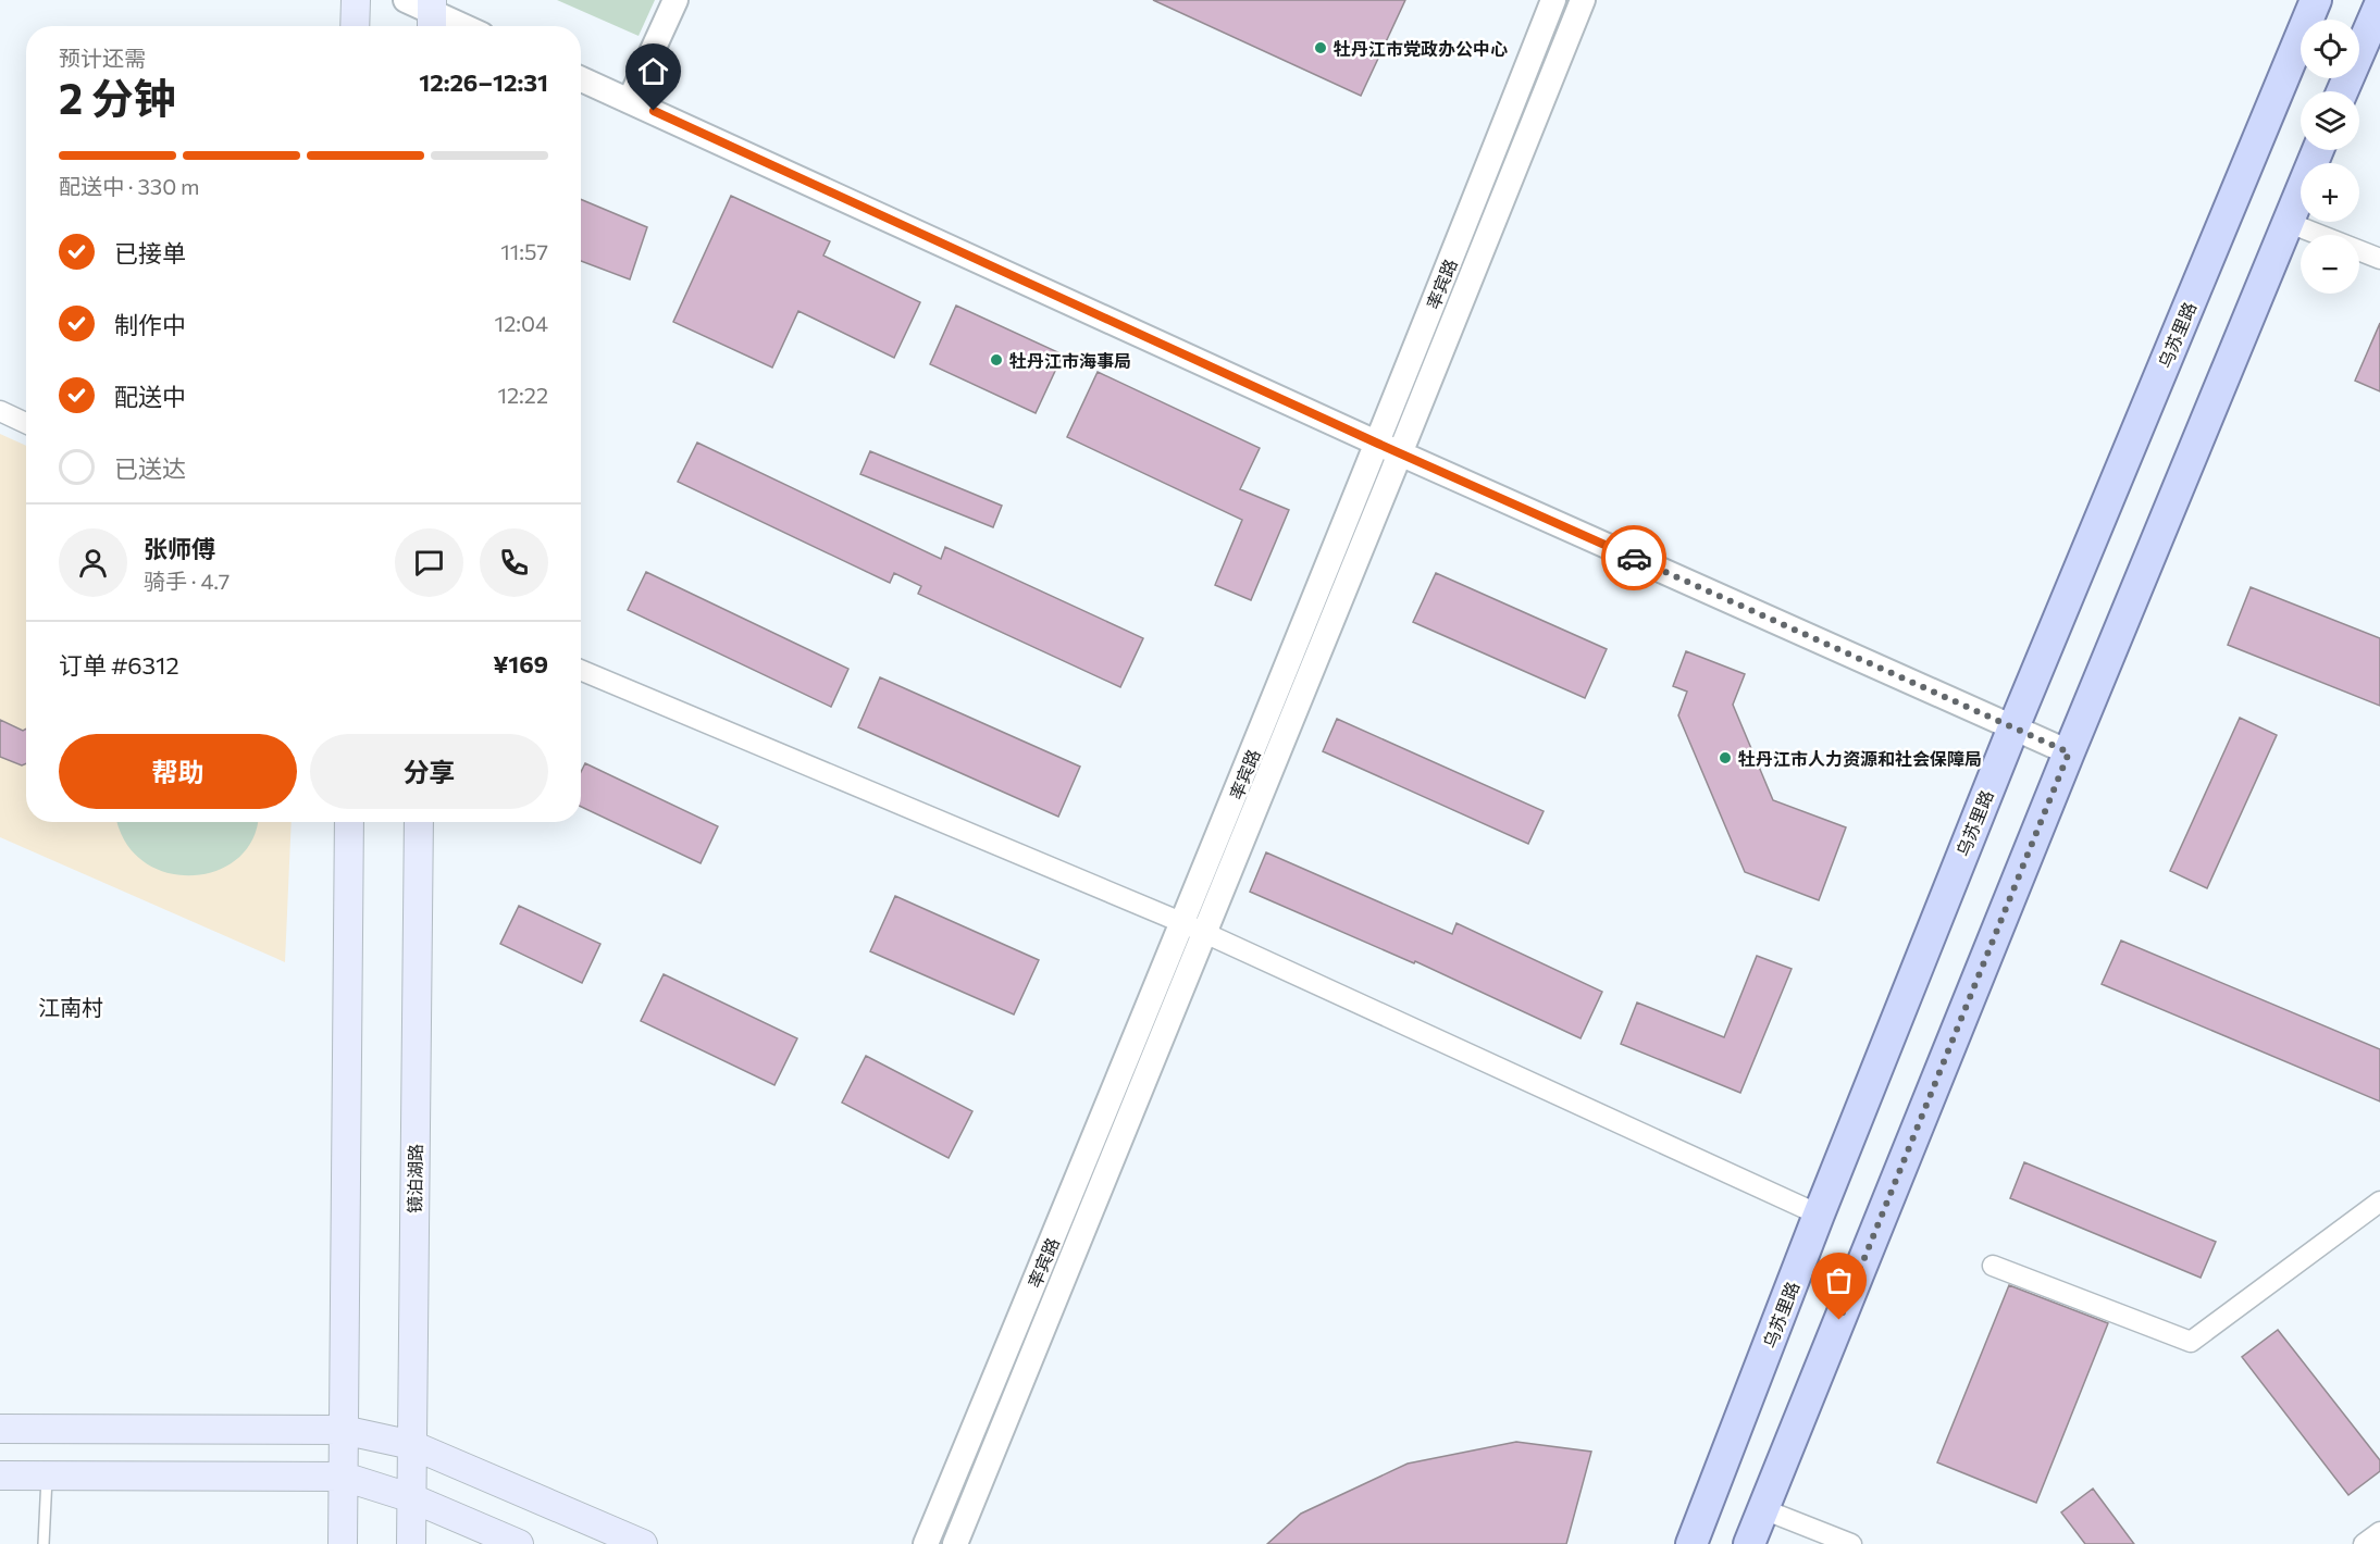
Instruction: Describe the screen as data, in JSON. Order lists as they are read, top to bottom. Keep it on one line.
{"streets":{"main road":["乌苏里路","镜泊湖路"],"street":["率宾路"]},"districts":["江南村"],"places":["牡丹江市党政办公中心","牡丹江市海事局","牡丹江市人力资源和社会保障局"],"page":{"map_buttons":["+","−"],"heading":["2 分钟","预计还需","12:26–12:31"],"panel":["张师傅","骑手 · 4.7","订单 #6312","¥169"],"bar":"配送中 · 330 m","list":[["已接单","11:57"],["制作中","12:04"],["配送中","12:22"],"已送达"],"buttons":["帮助","分享"]}}
